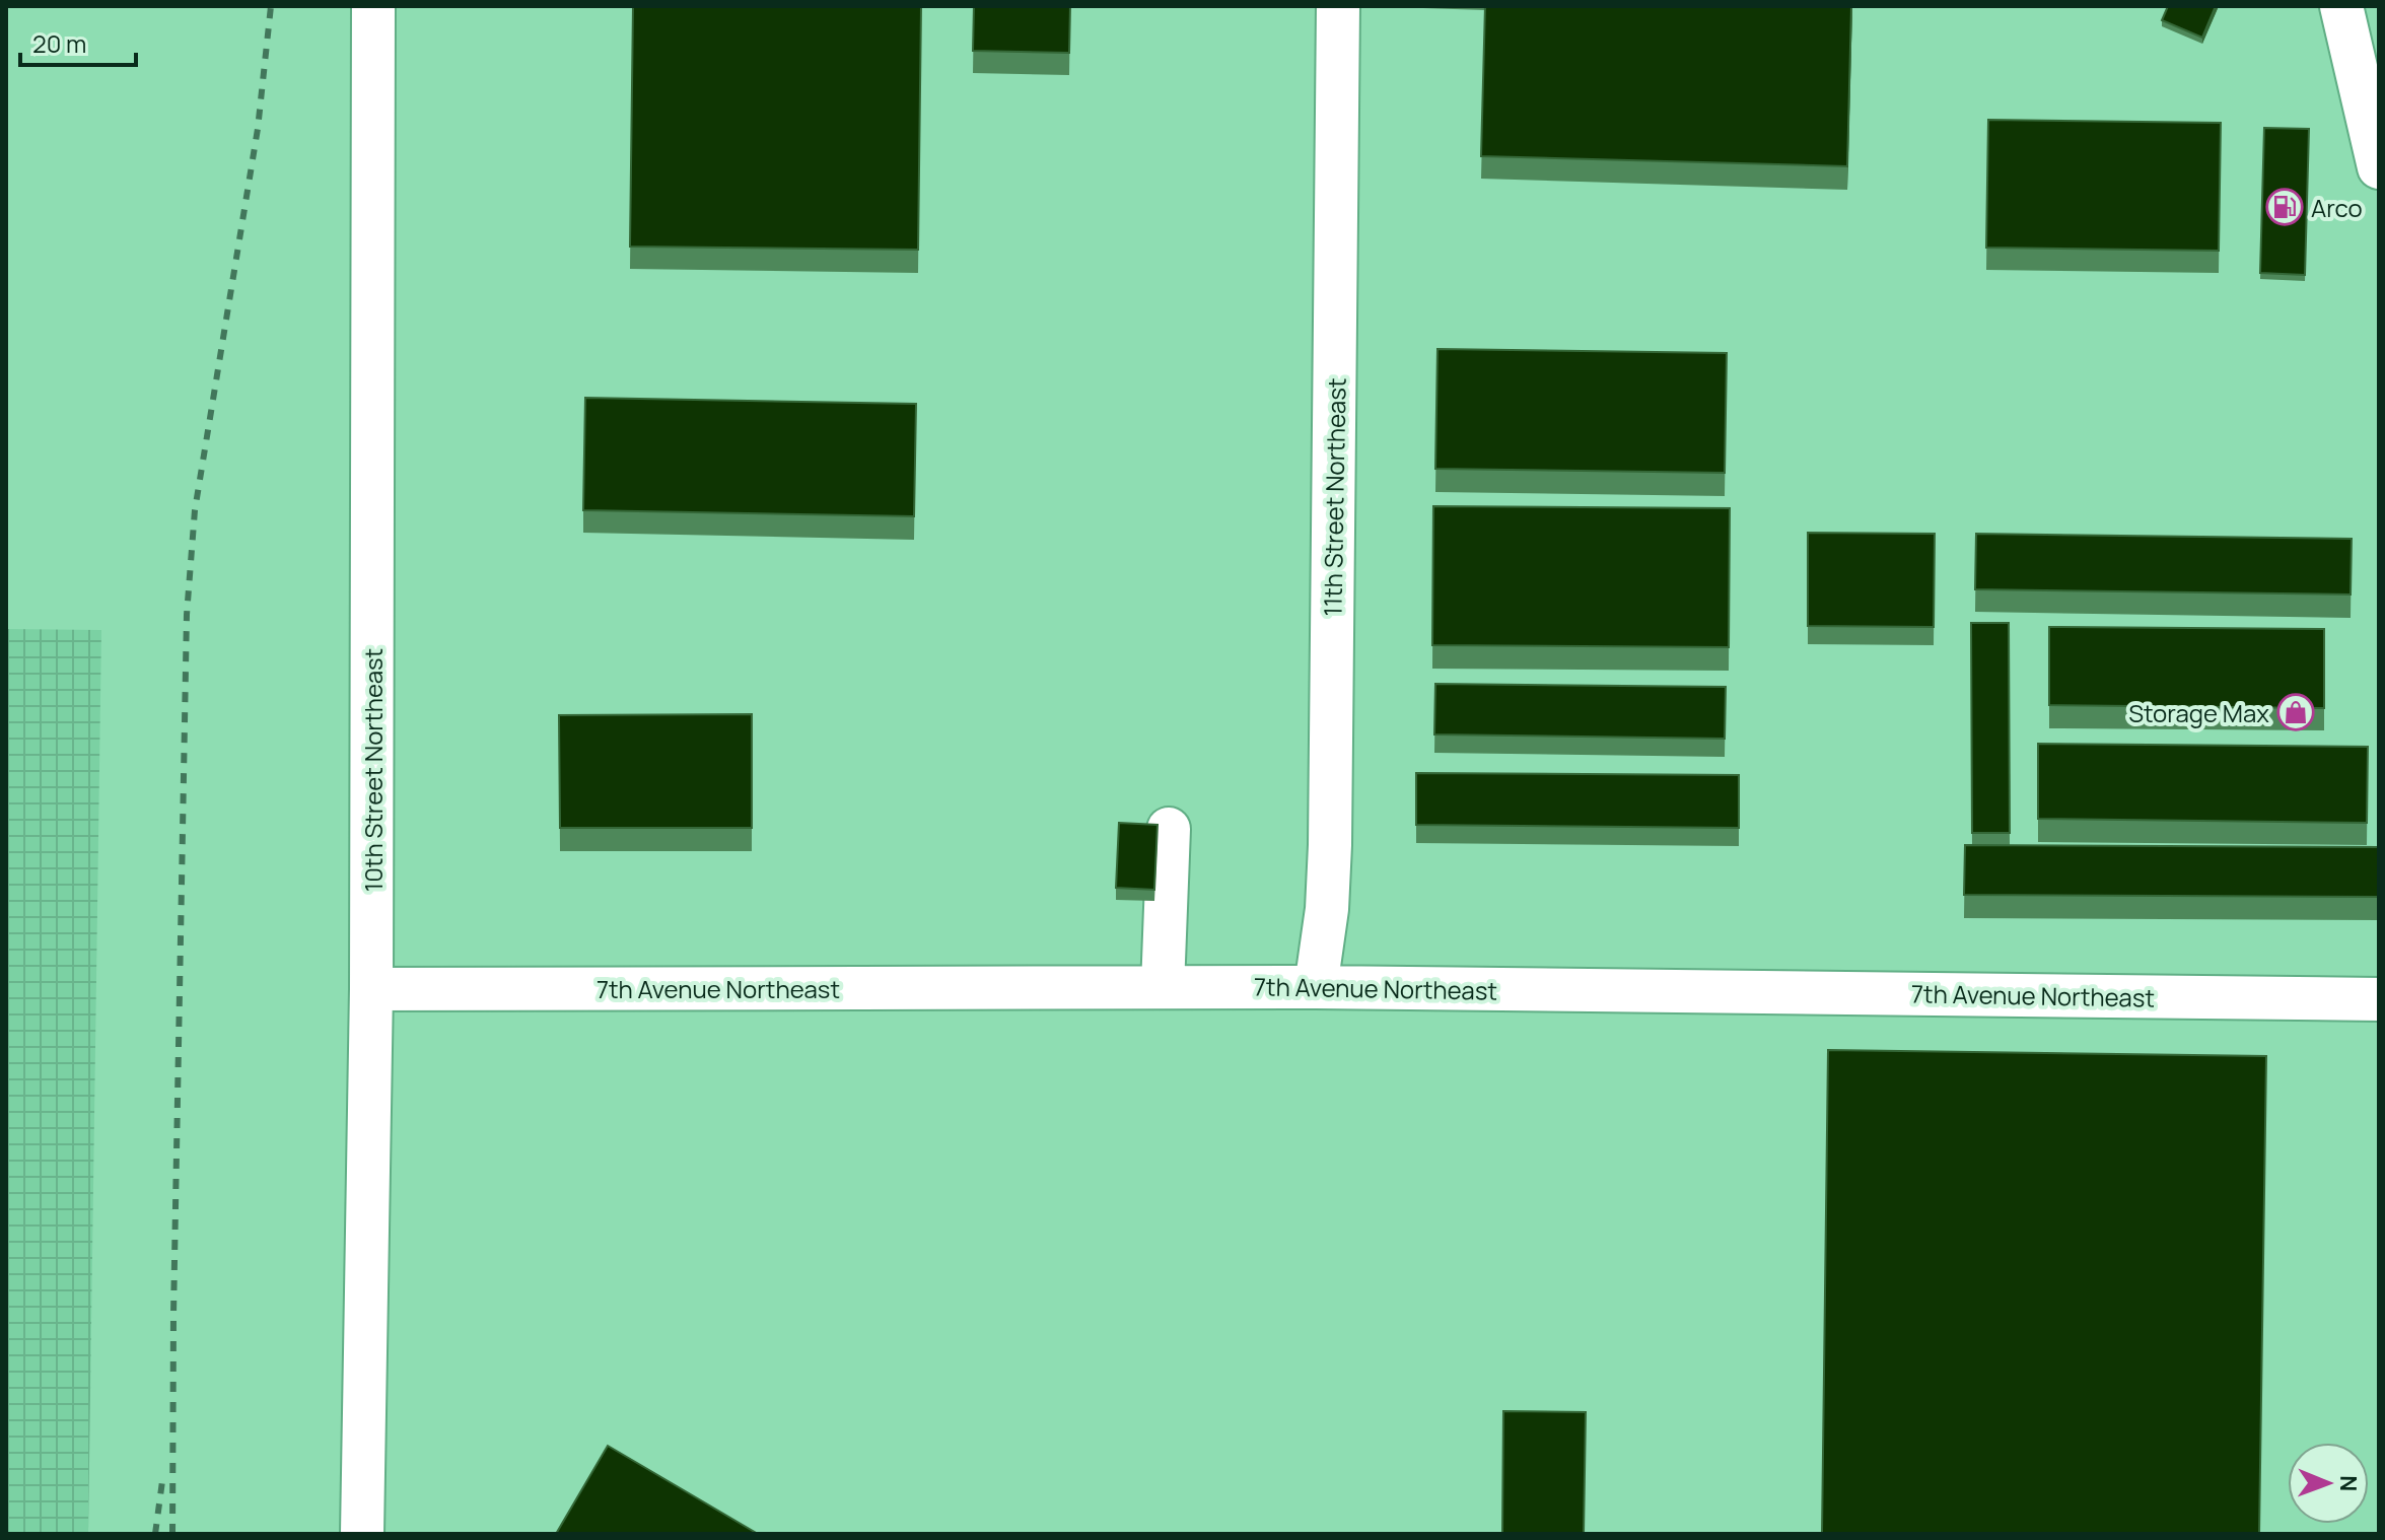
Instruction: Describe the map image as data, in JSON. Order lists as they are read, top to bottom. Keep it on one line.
{"streets":{"street":["11th Street Northeast","10th Street Northeast","7th Avenue Northeast"]},"crossings":[["11th Street Northeast","7th Avenue Northeast"],["10th Street Northeast","7th Avenue Northeast"]],"places":{"fuel station":["Arco"],"shop":["Storage Max"]},"scale_bar":"20 m","north":"right"}
